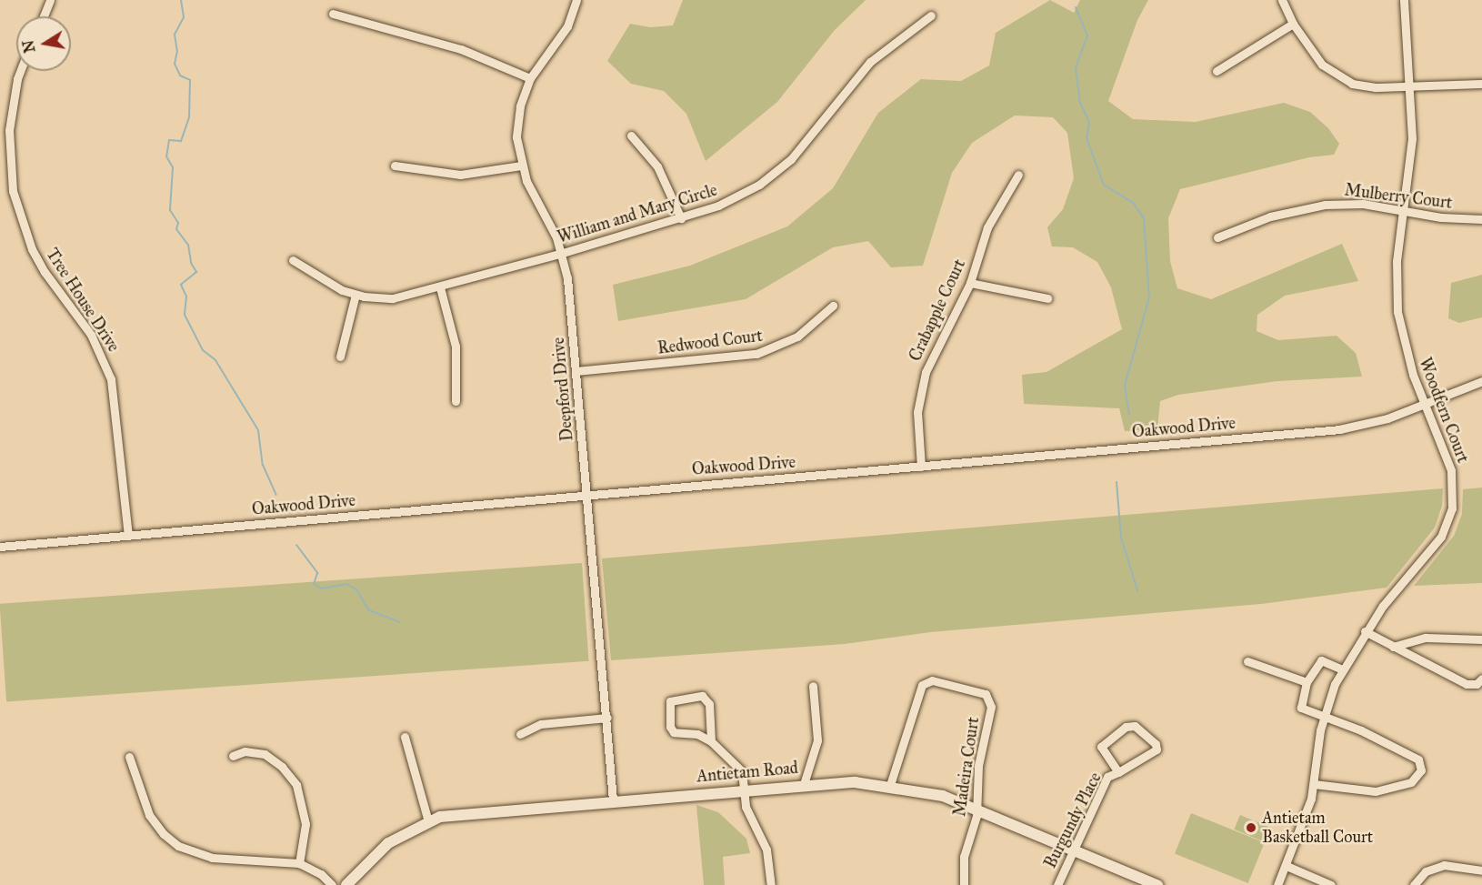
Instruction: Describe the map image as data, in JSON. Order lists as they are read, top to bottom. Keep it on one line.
{"streets":{"street":["Mulberry Court","William and Mary Circle","Tree House Drive","Crabapple Court","Redwood Court","Deepford Drive","Woodfern Court","Oakwood Drive","Madeira Court","Antietam Road","Burgundy Place"]},"crossings":[["Mulberry Court","Woodfern Court"],["William and Mary Circle","Deepford Drive"],["Tree House Drive","Oakwood Drive"],["Crabapple Court","Oakwood Drive"],["Redwood Court","Deepford Drive"],["Deepford Drive","Oakwood Drive"],["Deepford Drive","Antietam Road"],["Woodfern Court","Oakwood Drive"],["Madeira Court","Antietam Road"],["Antietam Road","Burgundy Place"]],"places":["Antietam Basketball Court"],"north":"left"}
